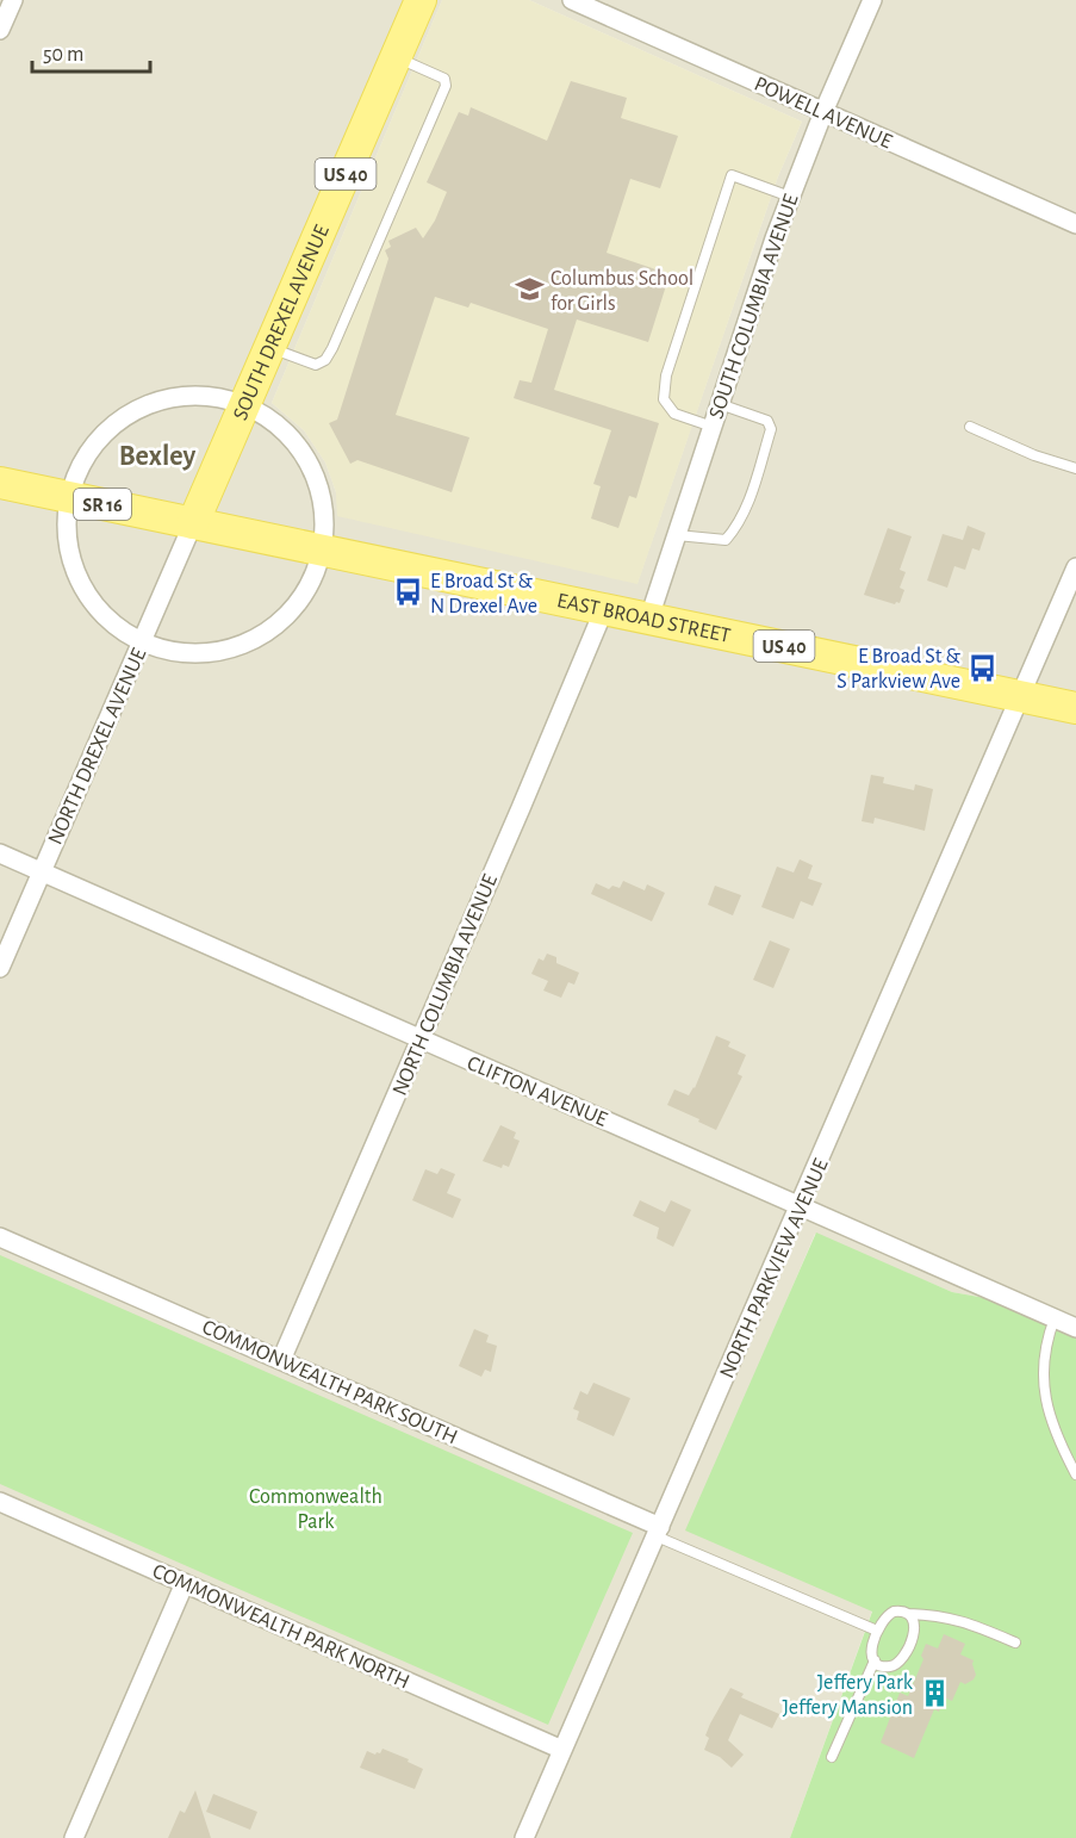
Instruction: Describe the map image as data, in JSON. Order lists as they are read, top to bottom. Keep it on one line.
{"streets":{"main road":["US 40","SOUTH DREXEL AVENUE","SR 16","EAST BROAD STREET"],"street":["POWELL AVENUE","SOUTH COLUMBIA AVENUE","NORTH DREXEL AVENUE","NORTH COLUMBIA AVENUE","CLIFTON AVENUE","NORTH PARKVIEW AVENUE","COMMONWEALTH PARK SOUTH","COMMONWEALTH PARK NORTH"]},"crossings":[["POWELL AVENUE","SOUTH COLUMBIA AVENUE"],["SOUTH COLUMBIA AVENUE","EAST BROAD STREET"],["SOUTH DREXEL AVENUE","EAST BROAD STREET"],["SOUTH DREXEL AVENUE","NORTH DREXEL AVENUE"],["EAST BROAD STREET","NORTH DREXEL AVENUE"],["EAST BROAD STREET","NORTH COLUMBIA AVENUE"],["EAST BROAD STREET","NORTH PARKVIEW AVENUE"],["NORTH DREXEL AVENUE","CLIFTON AVENUE"],["NORTH COLUMBIA AVENUE","CLIFTON AVENUE"],["NORTH COLUMBIA AVENUE","COMMONWEALTH PARK SOUTH"],["CLIFTON AVENUE","NORTH PARKVIEW AVENUE"],["NORTH PARKVIEW AVENUE","COMMONWEALTH PARK SOUTH"],["NORTH PARKVIEW AVENUE","COMMONWEALTH PARK NORTH"]],"districts":["Bexley"],"parks":["Commonwealth Park"],"places":{"school or university":["Columbus School for Girls"],"bus stop":["E Broad St & N Drexel Ave","E Broad St & S Parkview Ave"],"building":["Jeffery Park Jeffery Mansion"]},"scale_bar":"50 m"}
